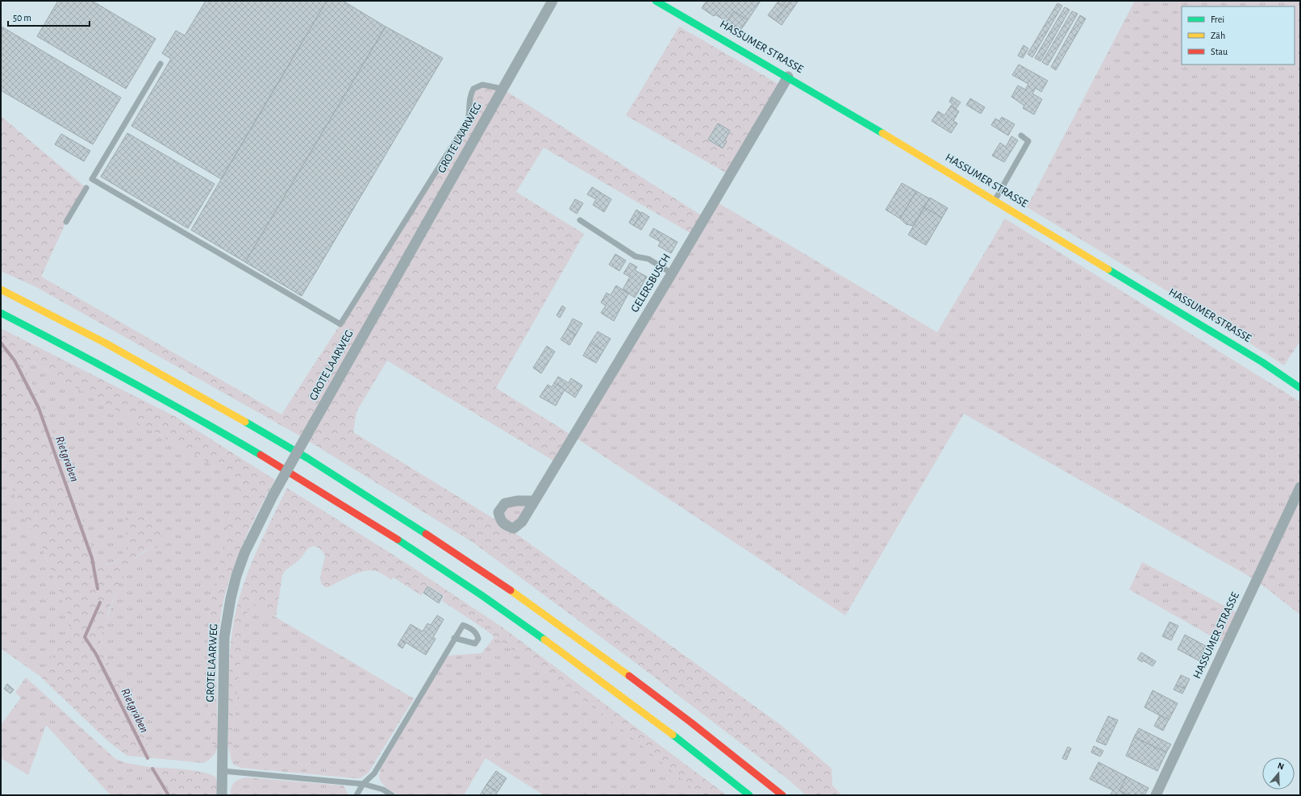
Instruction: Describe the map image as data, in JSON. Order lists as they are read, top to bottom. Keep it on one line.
{"streets":{"main road":["HASSUMER STRASSE"],"street":["GROTE LAARWEG","GELERSBUSCH"]},"crossings":[["HASSUMER STRASSE","GELERSBUSCH"]],"water":["Rietgraben"],"legend":["Frei","Zäh","Stau"],"scale_bar":"50 m","north":"top"}
